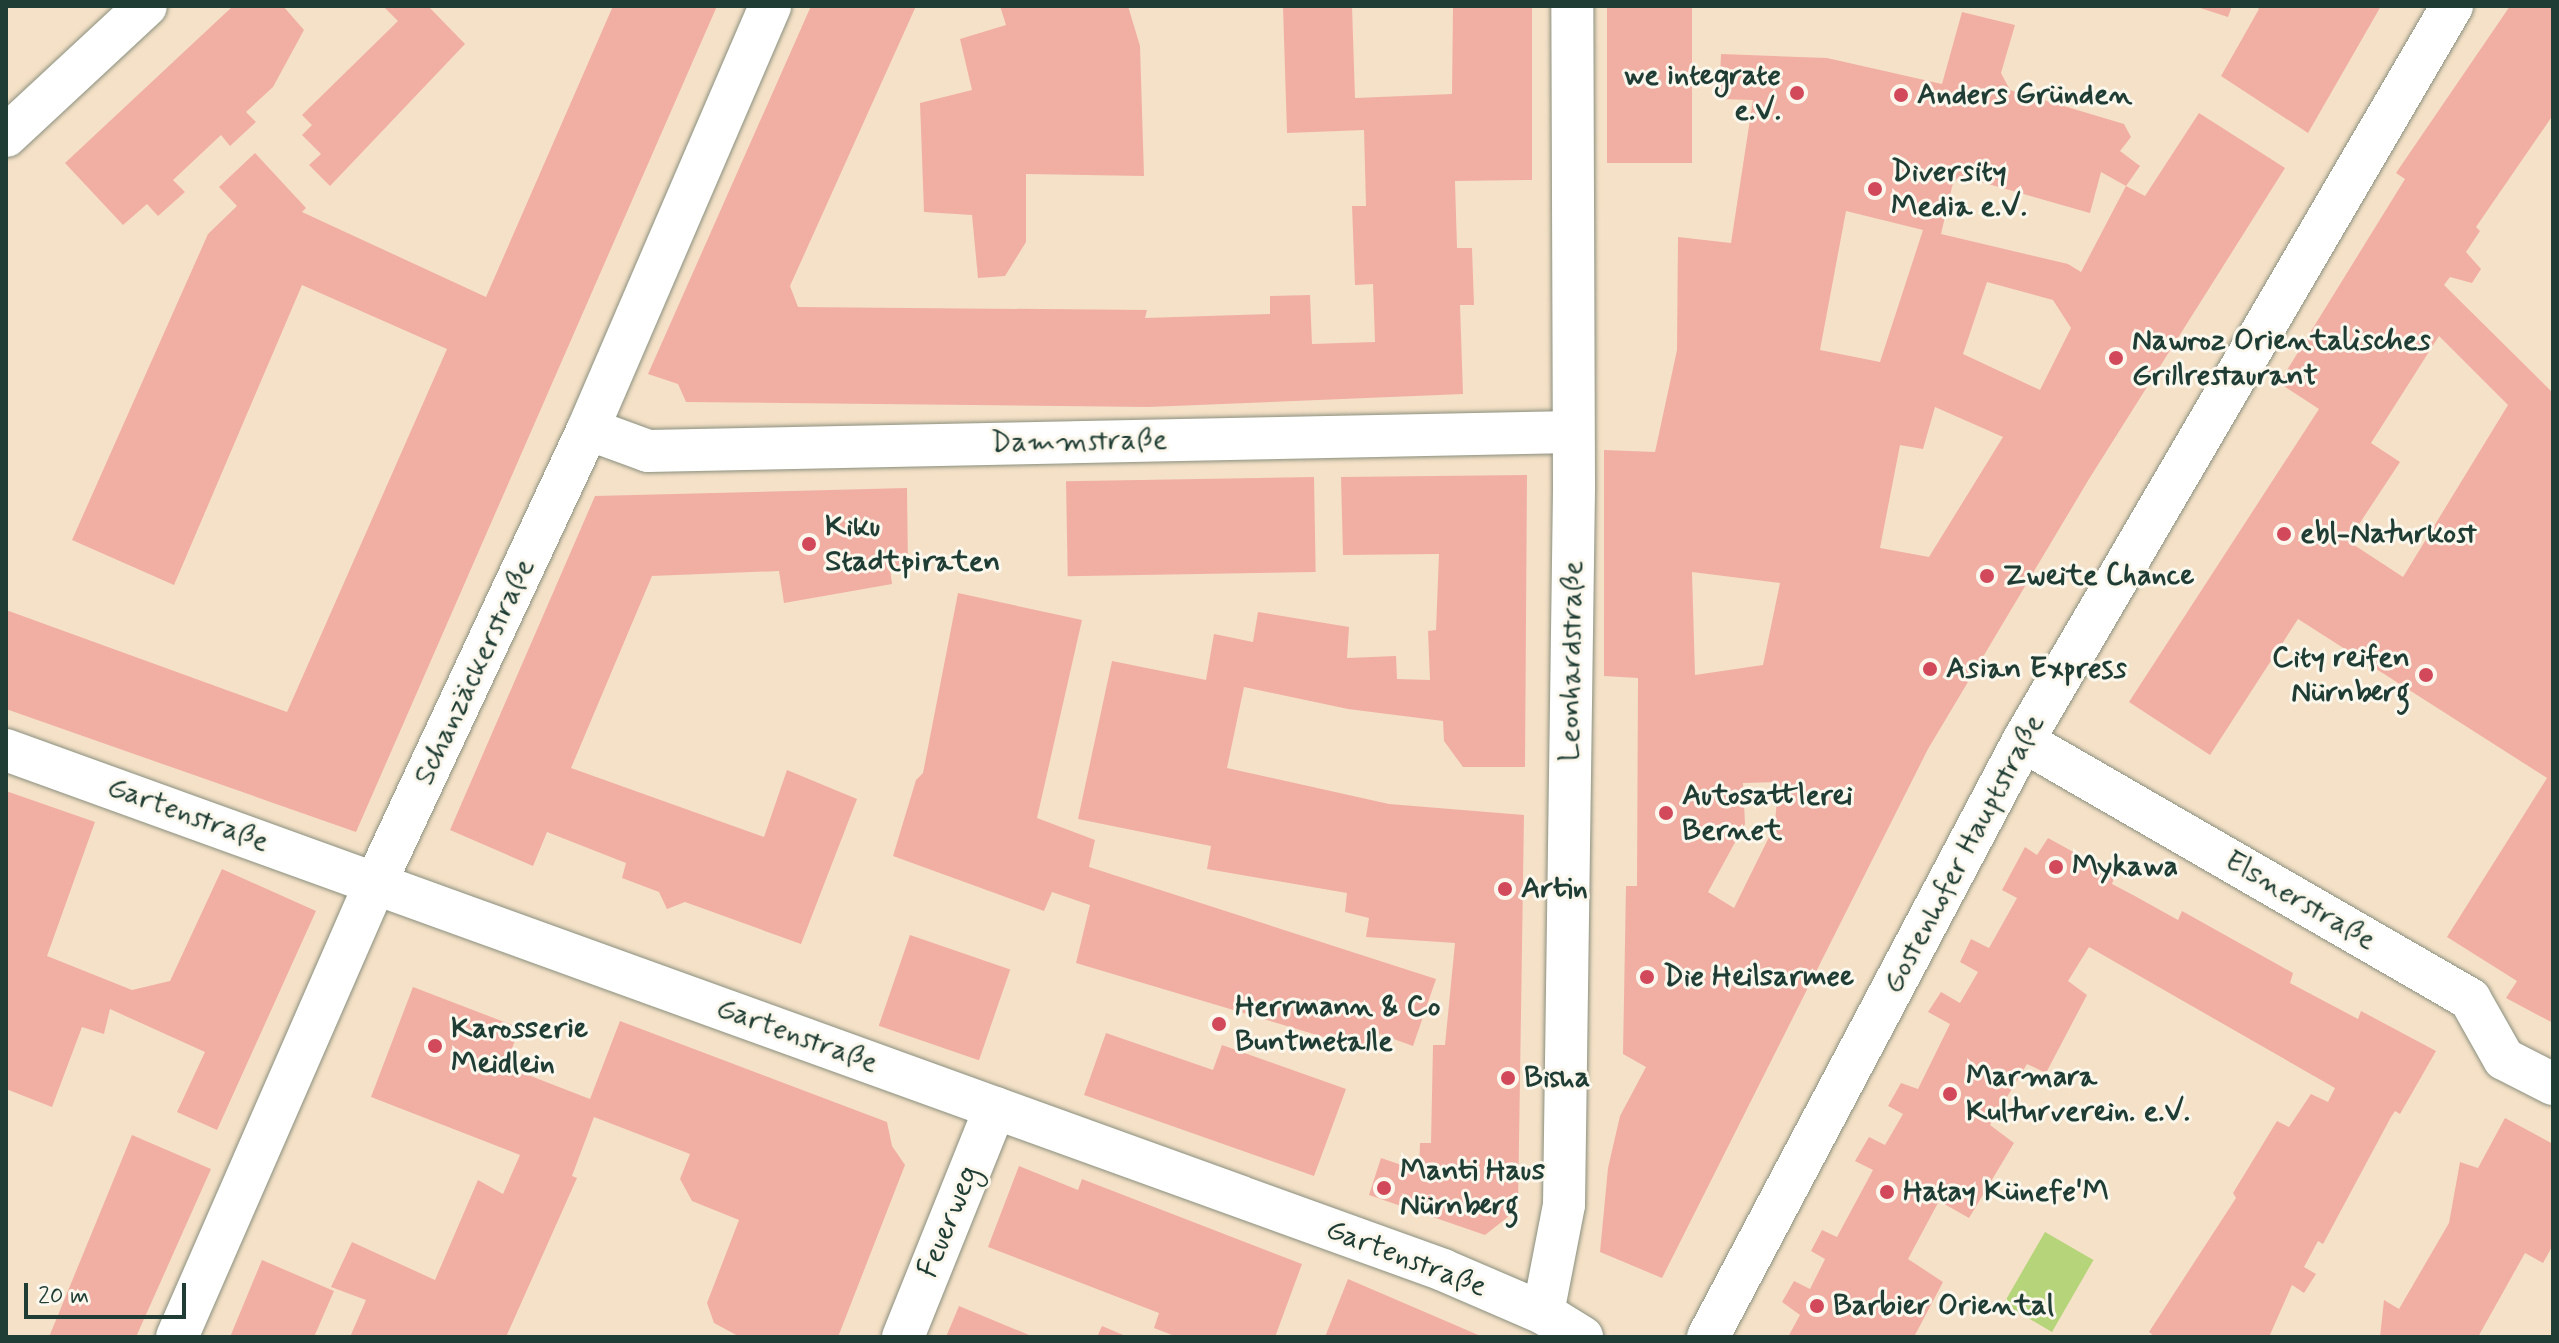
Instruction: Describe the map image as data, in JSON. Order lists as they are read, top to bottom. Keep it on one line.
{"streets":{"street":["Dammstraße","Leonhardstraße","Schanzäckerstraße","Gartenstraße","Gostenhofer Hauptstraße","Elsnerstraße","Feuerweg"]},"crossings":[["Dammstraße","Leonhardstraße"],["Dammstraße","Schanzäckerstraße"],["Leonhardstraße","Gartenstraße"],["Schanzäckerstraße","Gartenstraße"],["Gartenstraße","Feuerweg"],["Gostenhofer Hauptstraße","Elsnerstraße"]],"places":["we integrate e.V.","Anders Gründen","Diversity Media e.V.","Nawroz Orientalisches Grillrestaurant","ebl-Naturkost","Kiku Stadtpiraten","Zweite Chance","Asian Express","City reifen Nürnberg","Autosattlerei Bernet","Mykawa","Artin","Die Heilsarmee","Herrmann & Co Buntmetalle","Karosserie Meidlein","Bisha","Marmara Kulturverein. e.V.","Manti Haus Nürnberg","Hatay Künefe'M","Barbier Oriental"],"scale_bar":"20 m"}
